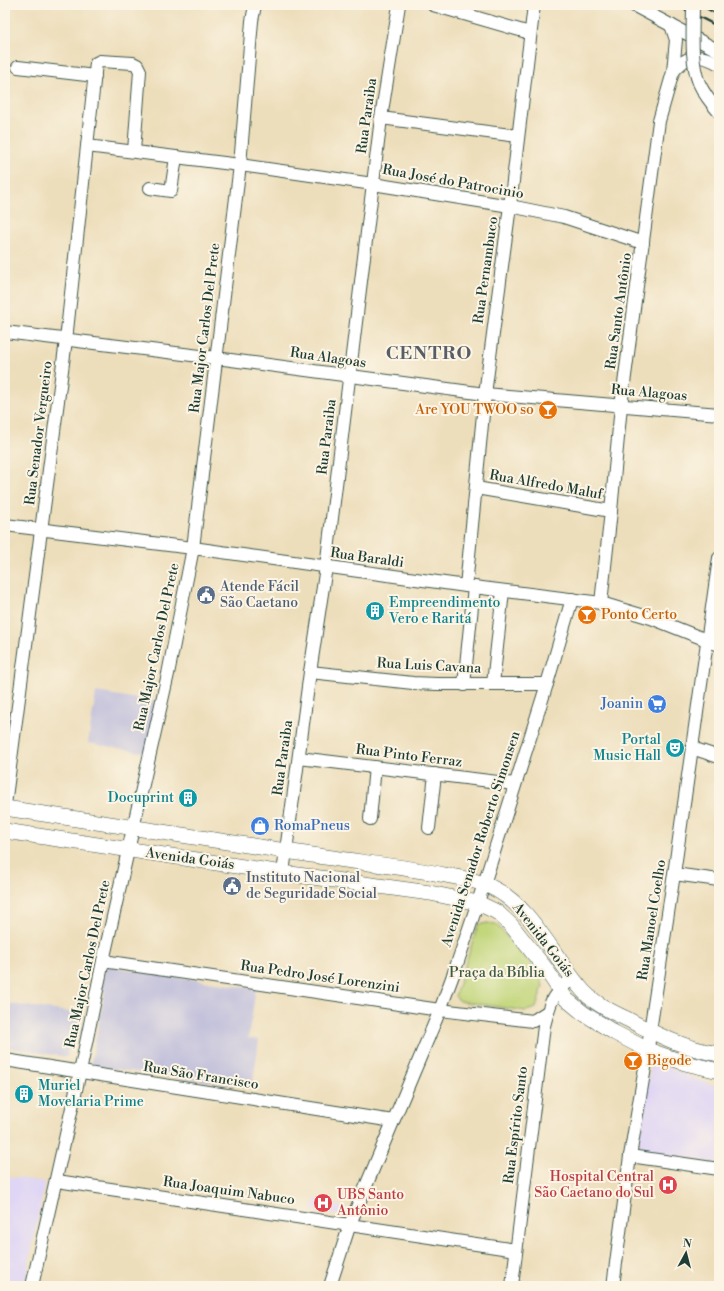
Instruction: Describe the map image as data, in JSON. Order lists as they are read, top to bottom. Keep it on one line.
{"streets":{"main road":["Avenida Goiás"],"street":["Rua Paraiba","Rua José do Patrocinio","Rua Pernambuco","Rua Santo Antônio","Rua Major Carlos Del Prete","Rua Alagoas","Rua Senador Vergueiro","Rua Alfredo Maluf","Rua Baraldi","Rua Luis Cavana","Rua Pinto Ferraz","Avenida Senador Roberto Simonsen","Rua Manoel Coelho","Rua Pedro José Lorenzini","Rua São Francisco","Rua Espírito Santo","Rua Joaquim Nabuco"]},"crossings":[["Rua Paraiba","Rua José do Patrocinio"],["Rua Paraiba","Rua Alagoas"],["Rua Paraiba","Rua Baraldi"],["Rua Paraiba","Rua Luis Cavana"],["Rua Paraiba","Rua Pinto Ferraz"],["Rua Paraiba","Avenida Goiás"],["Rua José do Patrocinio","Rua Pernambuco"],["Rua José do Patrocinio","Rua Santo Antônio"],["Rua José do Patrocinio","Rua Major Carlos Del Prete"],["Rua José do Patrocinio","Rua Senador Vergueiro"],["Rua Pernambuco","Rua Alagoas"],["Rua Pernambuco","Rua Alfredo Maluf"],["Rua Pernambuco","Rua Baraldi"],["Rua Pernambuco","Rua Luis Cavana"],["Rua Santo Antônio","Rua Alagoas"],["Rua Santo Antônio","Rua Alfredo Maluf"],["Rua Santo Antônio","Rua Baraldi"],["Rua Major Carlos Del Prete","Rua Alagoas"],["Rua Major Carlos Del Prete","Rua Baraldi"],["Rua Major Carlos Del Prete","Avenida Goiás"],["Rua Major Carlos Del Prete","Rua Pedro José Lorenzini"],["Rua Major Carlos Del Prete","Rua São Francisco"],["Rua Major Carlos Del Prete","Rua Joaquim Nabuco"],["Rua Alagoas","Rua Senador Vergueiro"],["Rua Senador Vergueiro","Rua Baraldi"],["Rua Senador Vergueiro","Avenida Goiás"],["Rua Baraldi","Avenida Senador Roberto Simonsen"],["Rua Baraldi","Rua Manoel Coelho"],["Rua Luis Cavana","Avenida Senador Roberto Simonsen"],["Rua Pinto Ferraz","Avenida Senador Roberto Simonsen"],["Avenida Senador Roberto Simonsen","Avenida Goiás"],["Avenida Senador Roberto Simonsen","Rua Pedro José Lorenzini"],["Avenida Senador Roberto Simonsen","Rua São Francisco"],["Avenida Senador Roberto Simonsen","Rua Joaquim Nabuco"],["Avenida Goiás","Rua Manoel Coelho"],["Avenida Goiás","Rua Espírito Santo"],["Rua Espírito Santo","Rua Joaquim Nabuco"]],"districts":["CENTRO"],"parks":["Praça da Bíblia"],"places":{"bar":["Are YOU TWOO so","Ponto Certo","Bigode"],"public building":["Atende Fácil São Caetano","Instituto Nacional de Seguridade Social"],"building":["Empreendimento Vero e Raritá","Docuprint","Muriel Movelaria Prime"],"supermarket":["Joanin"],"theatre":["Portal Music Hall"],"shop":["RomaPneus"],"hospital":["Hospital Central São Caetano do Sul","UBS Santo Antônio"]},"north":"top"}
